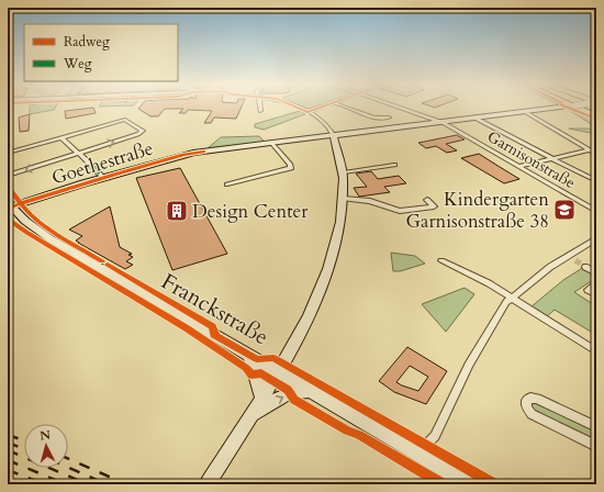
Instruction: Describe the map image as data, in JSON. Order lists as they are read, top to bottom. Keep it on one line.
{"streets":{"main road":["Goethestraße","Franckstraße"],"street":["Garnisonstraße"]},"crossings":[["Garnisonstraße","Goethestraße"],["Goethestraße","Franckstraße"]],"places":{"school or university":["Kindergarten Garnisonstraße 38"],"building":["Design Center"]},"legend":["Radweg","Weg"],"north":"top"}
